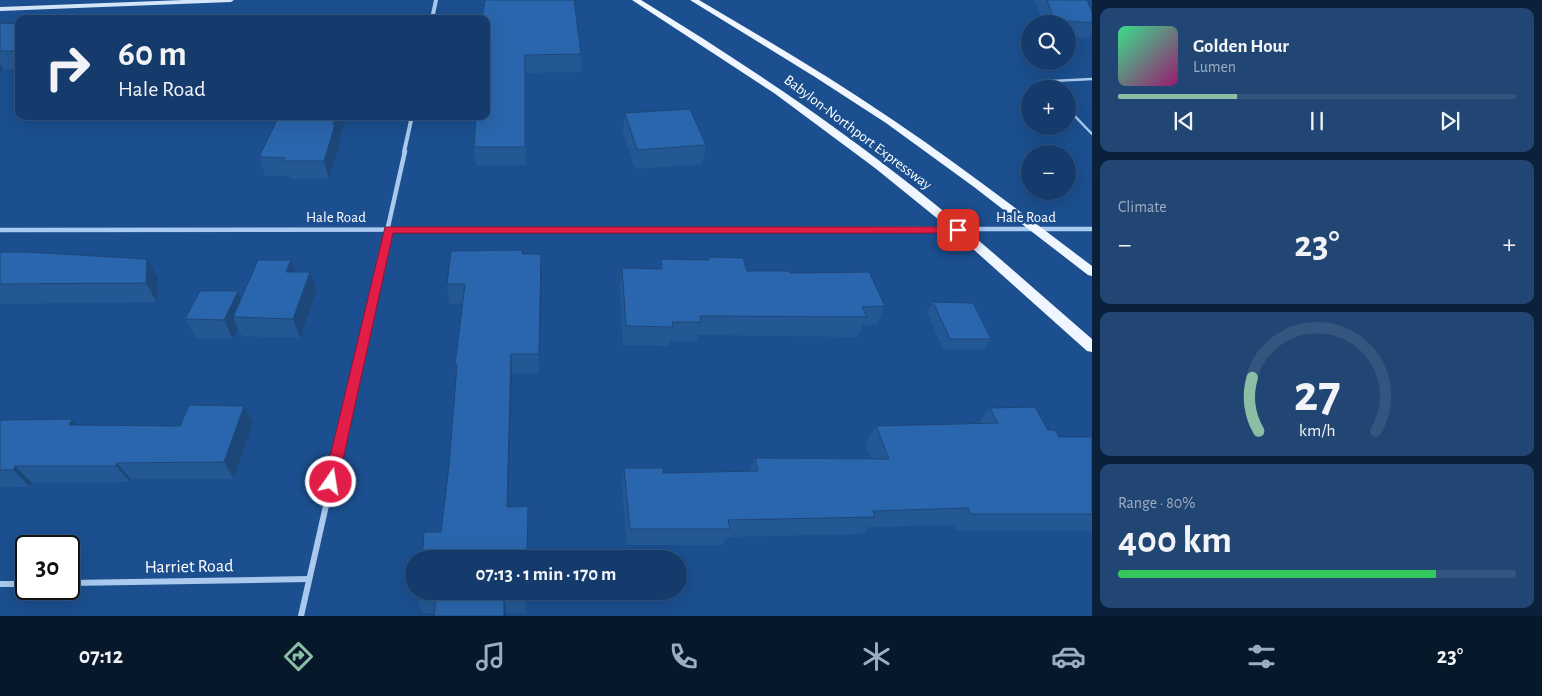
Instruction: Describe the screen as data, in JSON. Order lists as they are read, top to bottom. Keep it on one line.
{"streets":{"main road":["Babylon-Northport Expressway"],"street":["Hale Road","Harriet Road"]},"crossings":[["Babylon-Northport Expressway","Hale Road"]],"page":{"map_buttons":["+","−"],"turn":["60 m","Hale Road"],"song":["Golden Hour","Lumen"],"tile":["Climate",["Range · 80%","400 km"]],"heat":["−","23°","+"],"limit":"30","trip":"07:13 · 1 min · 170 m","tabs":["07:12","23°"],"gauge":["27","km/h"]}}
